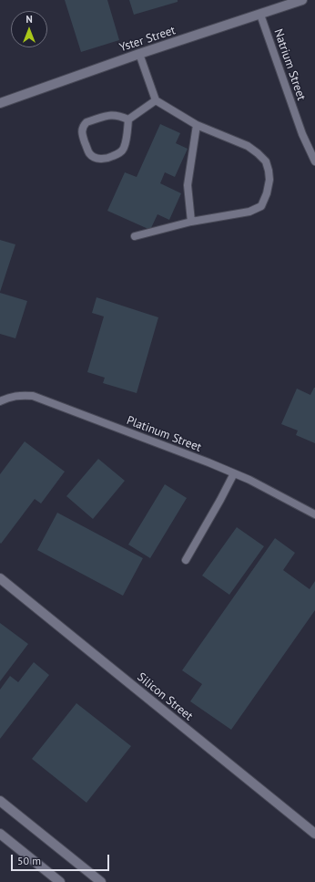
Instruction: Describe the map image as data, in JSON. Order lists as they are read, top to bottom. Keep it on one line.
{"streets":{"street":["Yster Street","Silicon Street"],"lane":["Natrium Street","Platinum Street"]},"crossings":[["Yster Street","Natrium Street"]],"scale_bar":"50 m","north":"top"}
